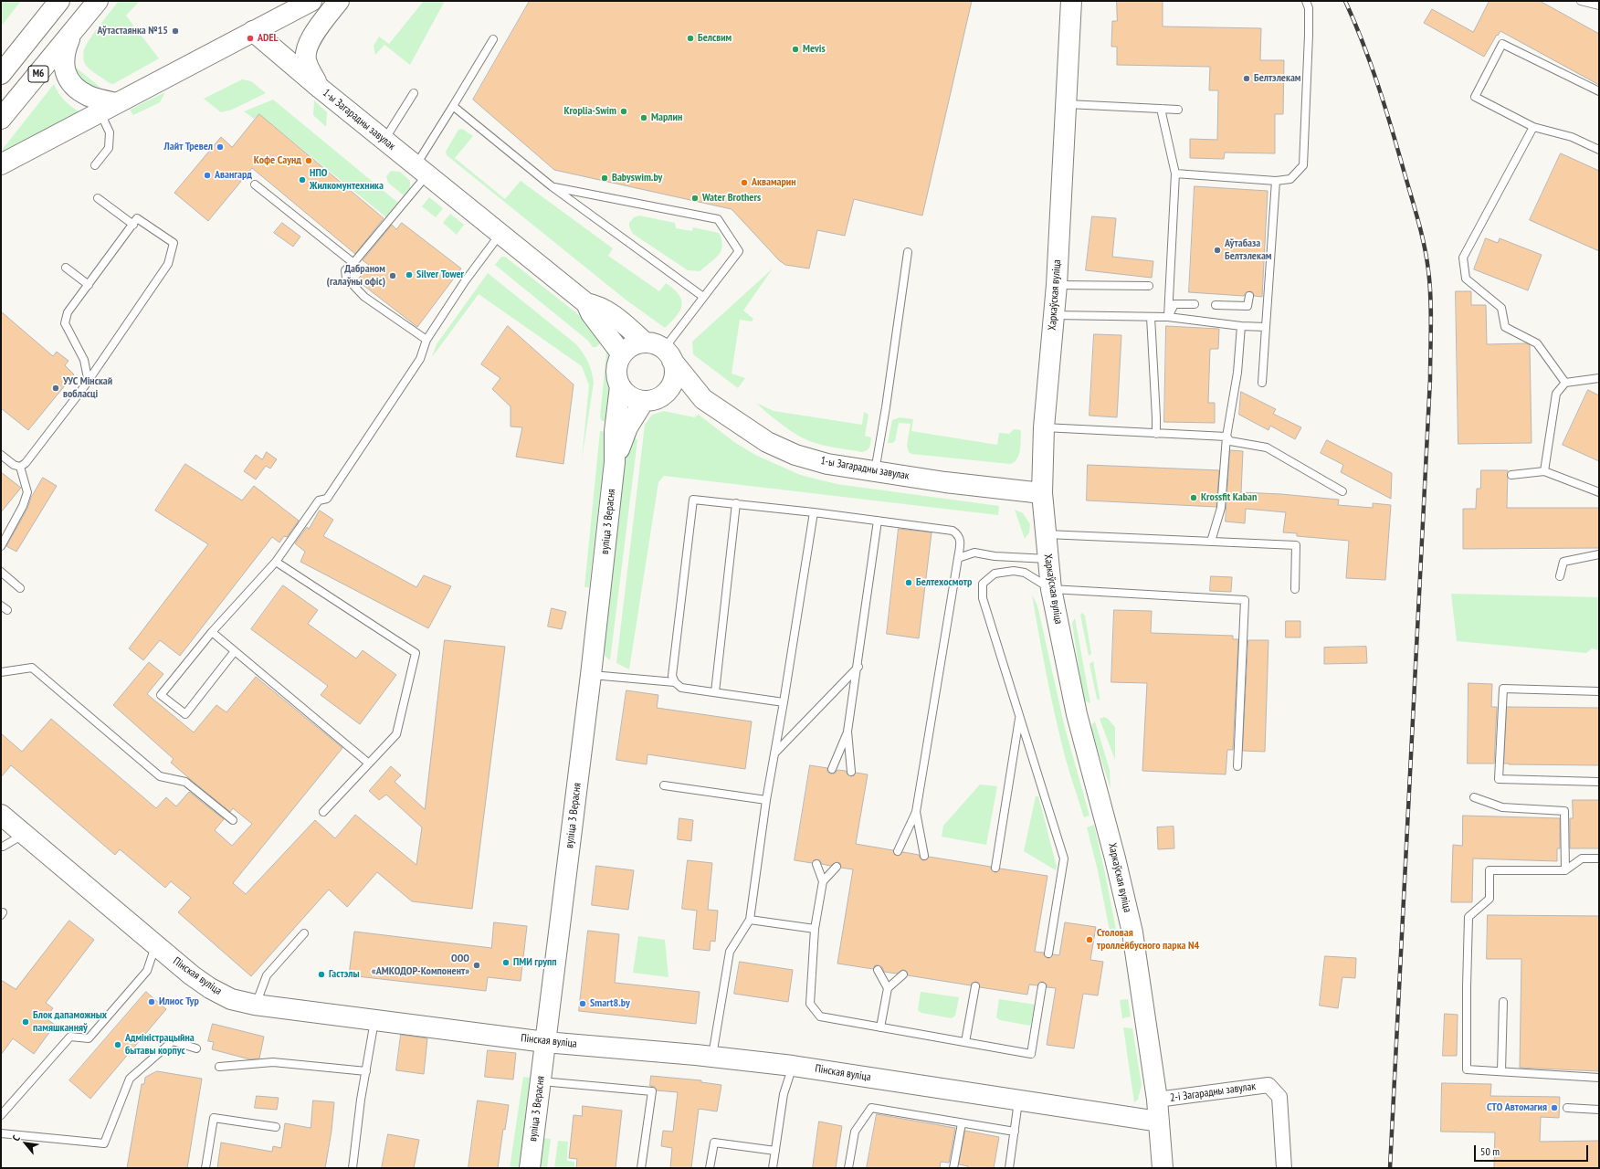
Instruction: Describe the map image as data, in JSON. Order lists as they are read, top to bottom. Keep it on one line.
{"streets":{"main road":["М6","1-ы Загарадны завулак","Харкаўская вуліца","вуліца 3 Верасня","Пінская вуліца"],"street":["2-і Загарадны завулак"]},"crossings":[["1-ы Загарадны завулак","Харкаўская вуліца"],["1-ы Загарадны завулак","вуліца 3 Верасня"],["Харкаўская вуліца","Пінская вуліца"],["Харкаўская вуліца","2-і Загарадны завулак"],["вуліца 3 Верасня","Пінская вуліца"]],"places":["Аўтастаянка №15","ADEL","Белсвим","Mevis","Белтэлекам","Kroplia-Swim","Марлин","Лайт Тревел","Кофе Саунд","Авангард","Babyswim.by","НПО Жилкомунтехника","Аквамарин","Water Brothers","Аўтабаза Белтэлекам","Silver Tower","Дабраном (галаўны офіс)","УУС Мінскай вобласці","Krossfit Kaban","Белтехосмотр","Столовая троллейбусного парка N4","ПМИ групп","ООО «АМКОДОР-Компонент»","Гастэлы","Илиос Тур","Smart8.by","Блок дапаможных памяшканняў","Адміністрацыйна бытавы корпус","СТО Автомагия"],"scale_bar":"50 m","north":"top left"}
